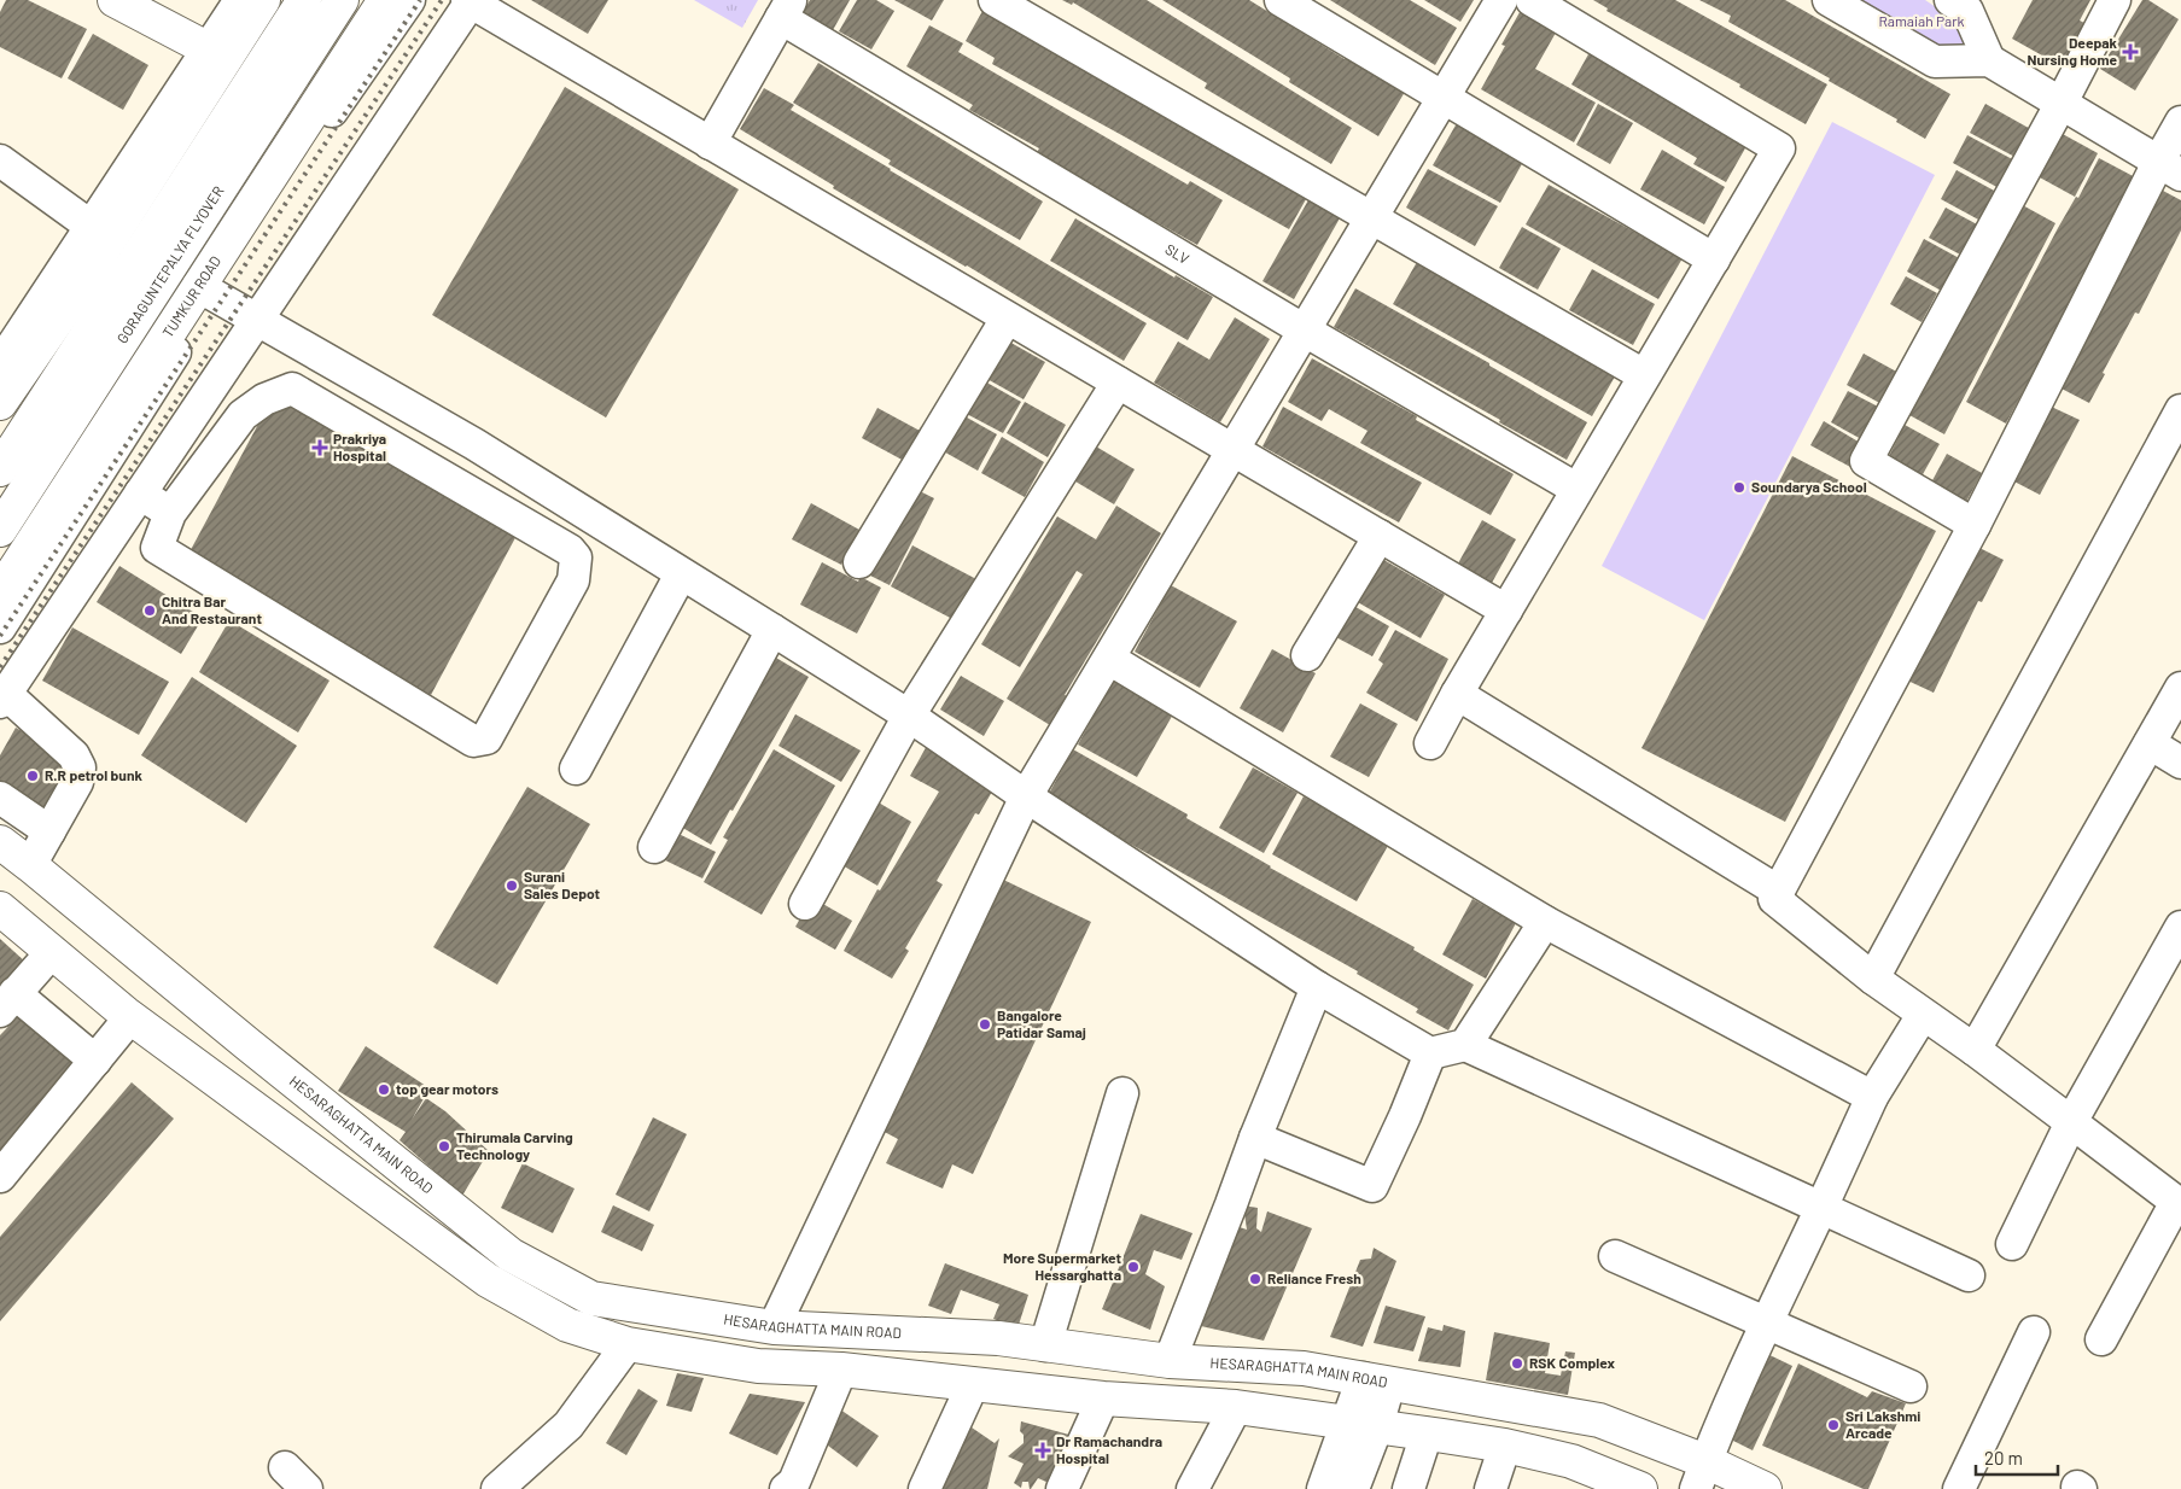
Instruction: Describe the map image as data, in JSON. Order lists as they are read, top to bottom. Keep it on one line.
{"streets":{"main road":["GORAGUNTEPALYA FLYOVER","TUMKUR ROAD","HESARAGHATTA MAIN ROAD"],"street":["SLV"]},"parks":["Ramaiah Park"],"places":{"health":["Deepak Nursing Home","Prakriya Hospital","Dr Ramachandra Hospital"],"other":["Soundarya School","Chitra Bar And Restaurant","R.R petrol bunk","Surani Sales Depot","Bangalore Patidar Samaj","top gear motors","Thirumala Carving Technology","More Supermarket Hessarghatta","Reliance Fresh","RSK Complex","Sri Lakshmi Arcade"]},"scale_bar":"20 m"}
